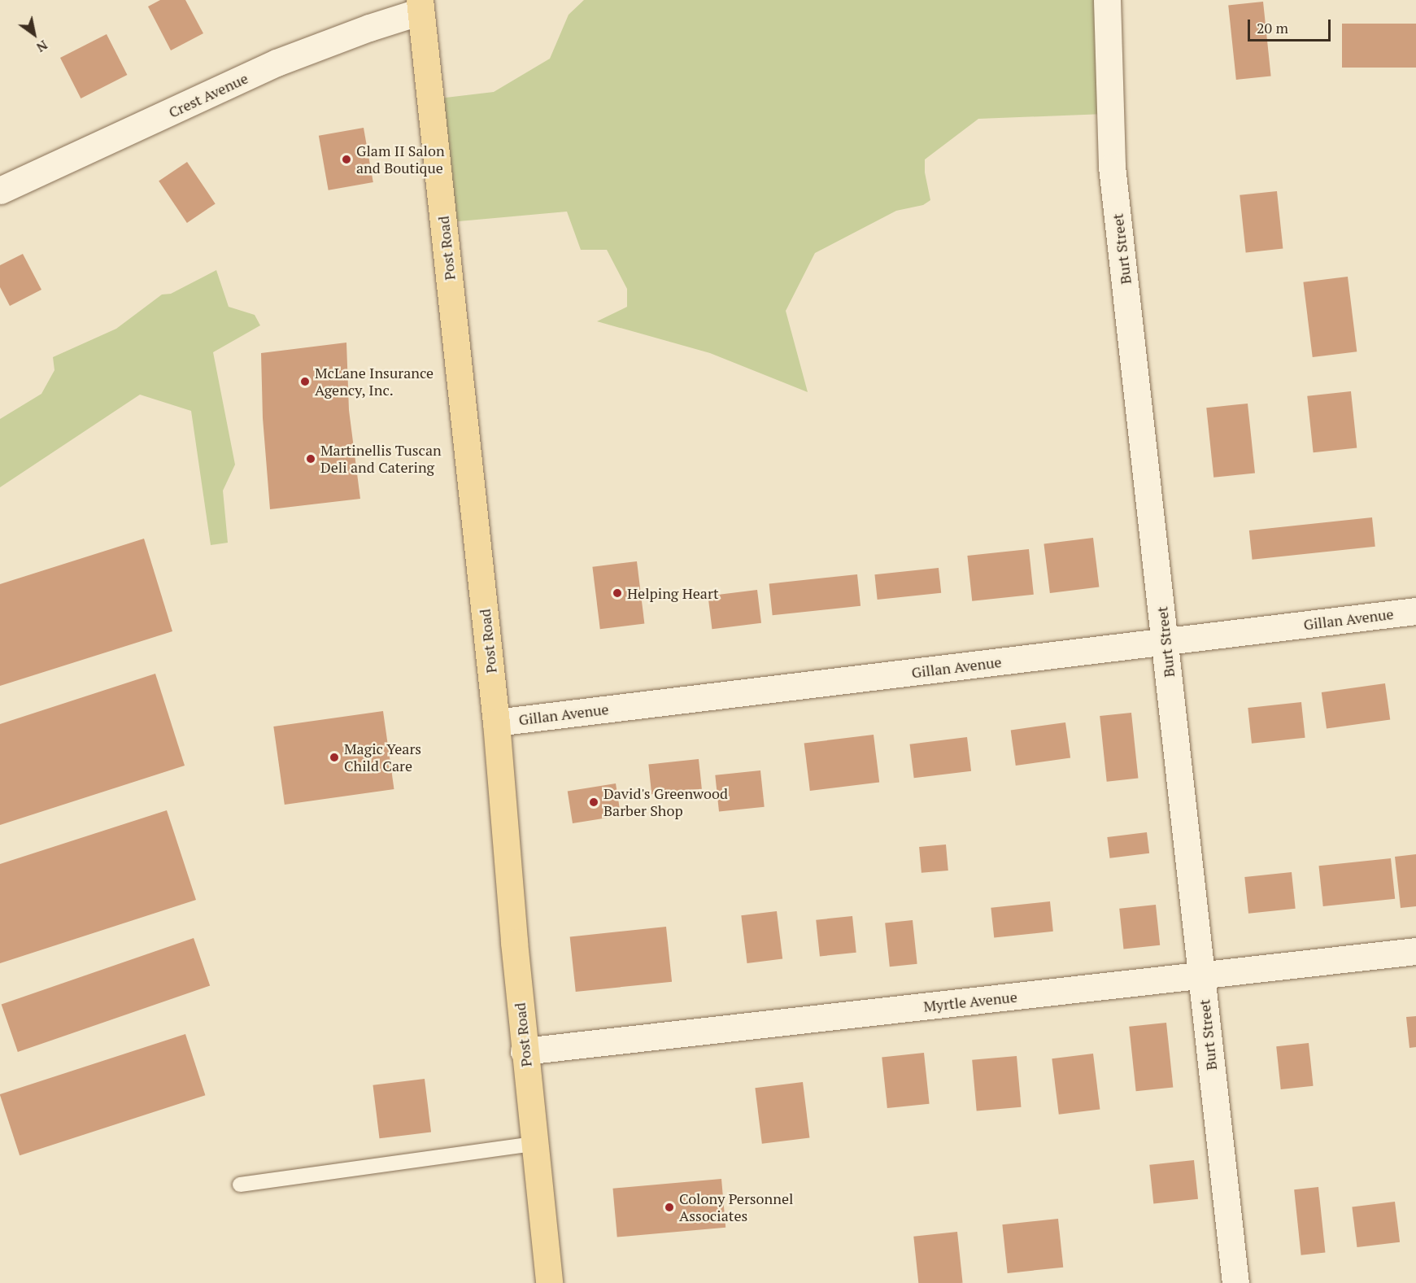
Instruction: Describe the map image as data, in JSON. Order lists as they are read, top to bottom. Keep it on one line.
{"streets":{"main road":["Post Road"],"street":["Crest Avenue","Burt Street","Gillan Avenue","Myrtle Avenue"]},"crossings":[["Crest Avenue","Post Road"],["Post Road","Gillan Avenue"],["Post Road","Myrtle Avenue"],["Burt Street","Gillan Avenue"],["Burt Street","Myrtle Avenue"]],"places":["Glam II Salon and Boutique","McLane Insurance Agency, Inc.","Martinellis Tuscan Deli and Catering","Helping Heart","Magic Years Child Care","David's Greenwood Barber Shop","Colony Personnel Associates"],"scale_bar":"20 m","north":"bottom right"}
